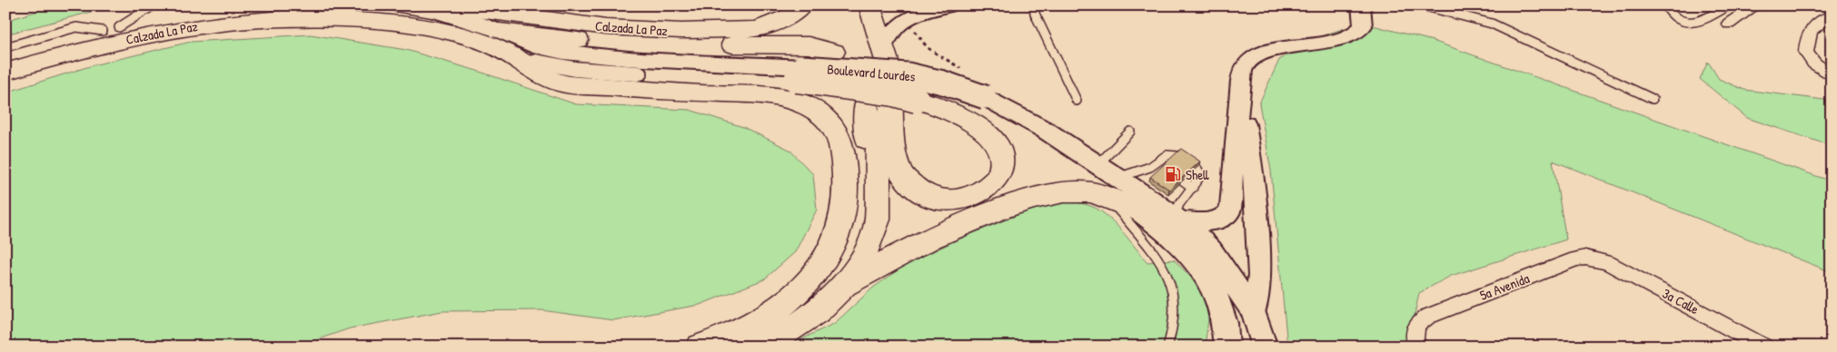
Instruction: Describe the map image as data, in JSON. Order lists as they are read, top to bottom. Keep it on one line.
{"streets":{"main road":["Calzada La Paz","Boulevard Lourdes"],"street":["5a Avenida","3a Calle"]},"crossings":[["Calzada La Paz","Boulevard Lourdes"],["5a Avenida","3a Calle"]],"places":{"fuel station":["Shell"]}}
